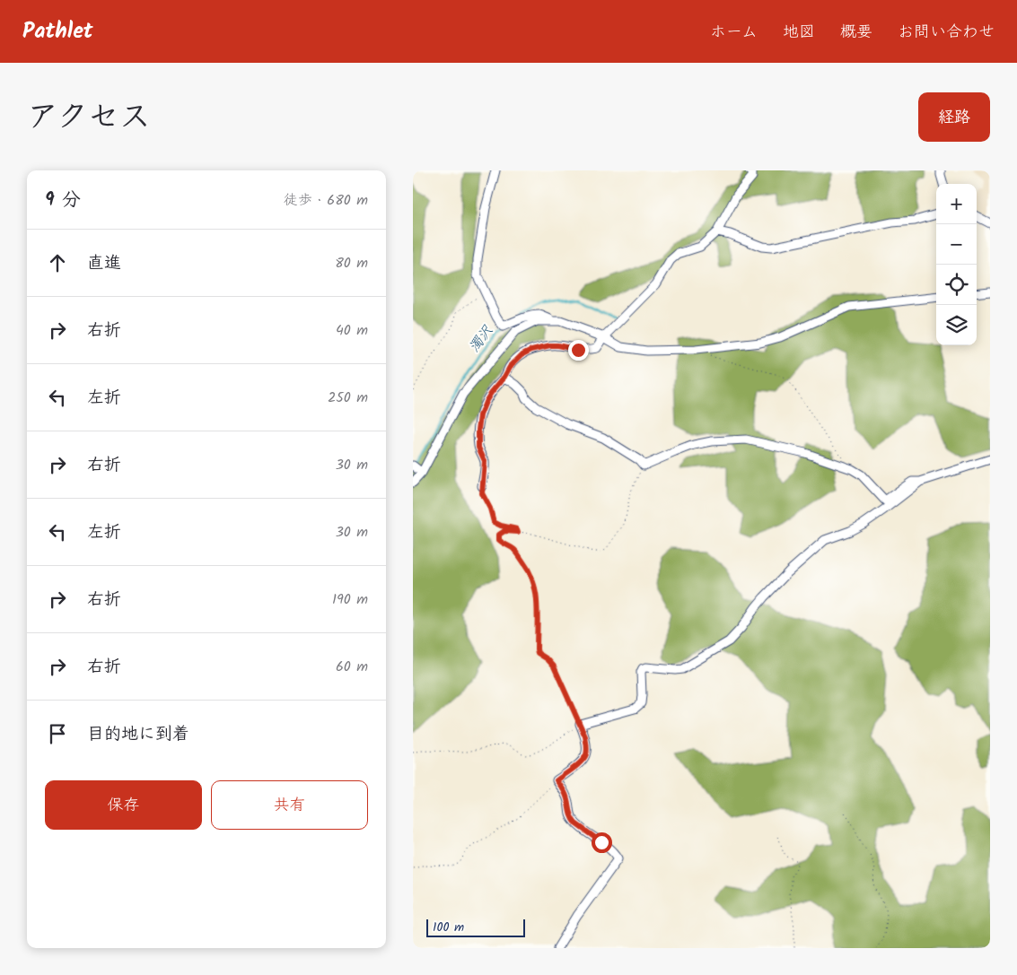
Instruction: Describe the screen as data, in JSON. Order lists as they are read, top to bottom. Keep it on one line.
{"water":["濁沢"],"scale_bar":"100 m","page":{"header":"Pathlet","nav":["ホーム","地図","概要","お問い合わせ"],"title":"アクセス","buttons":["経路",["保存","共有"]],"heading":["9 分","徒歩 · 680 m"],"map_buttons":["+","−"],"list":[["直進","80 m"],["右折","40 m"],["左折","250 m"],["右折","30 m"],["左折","30 m"],["右折","190 m"],["右折","60 m"],"目的地に到着"],"scale":"100 m"}}
